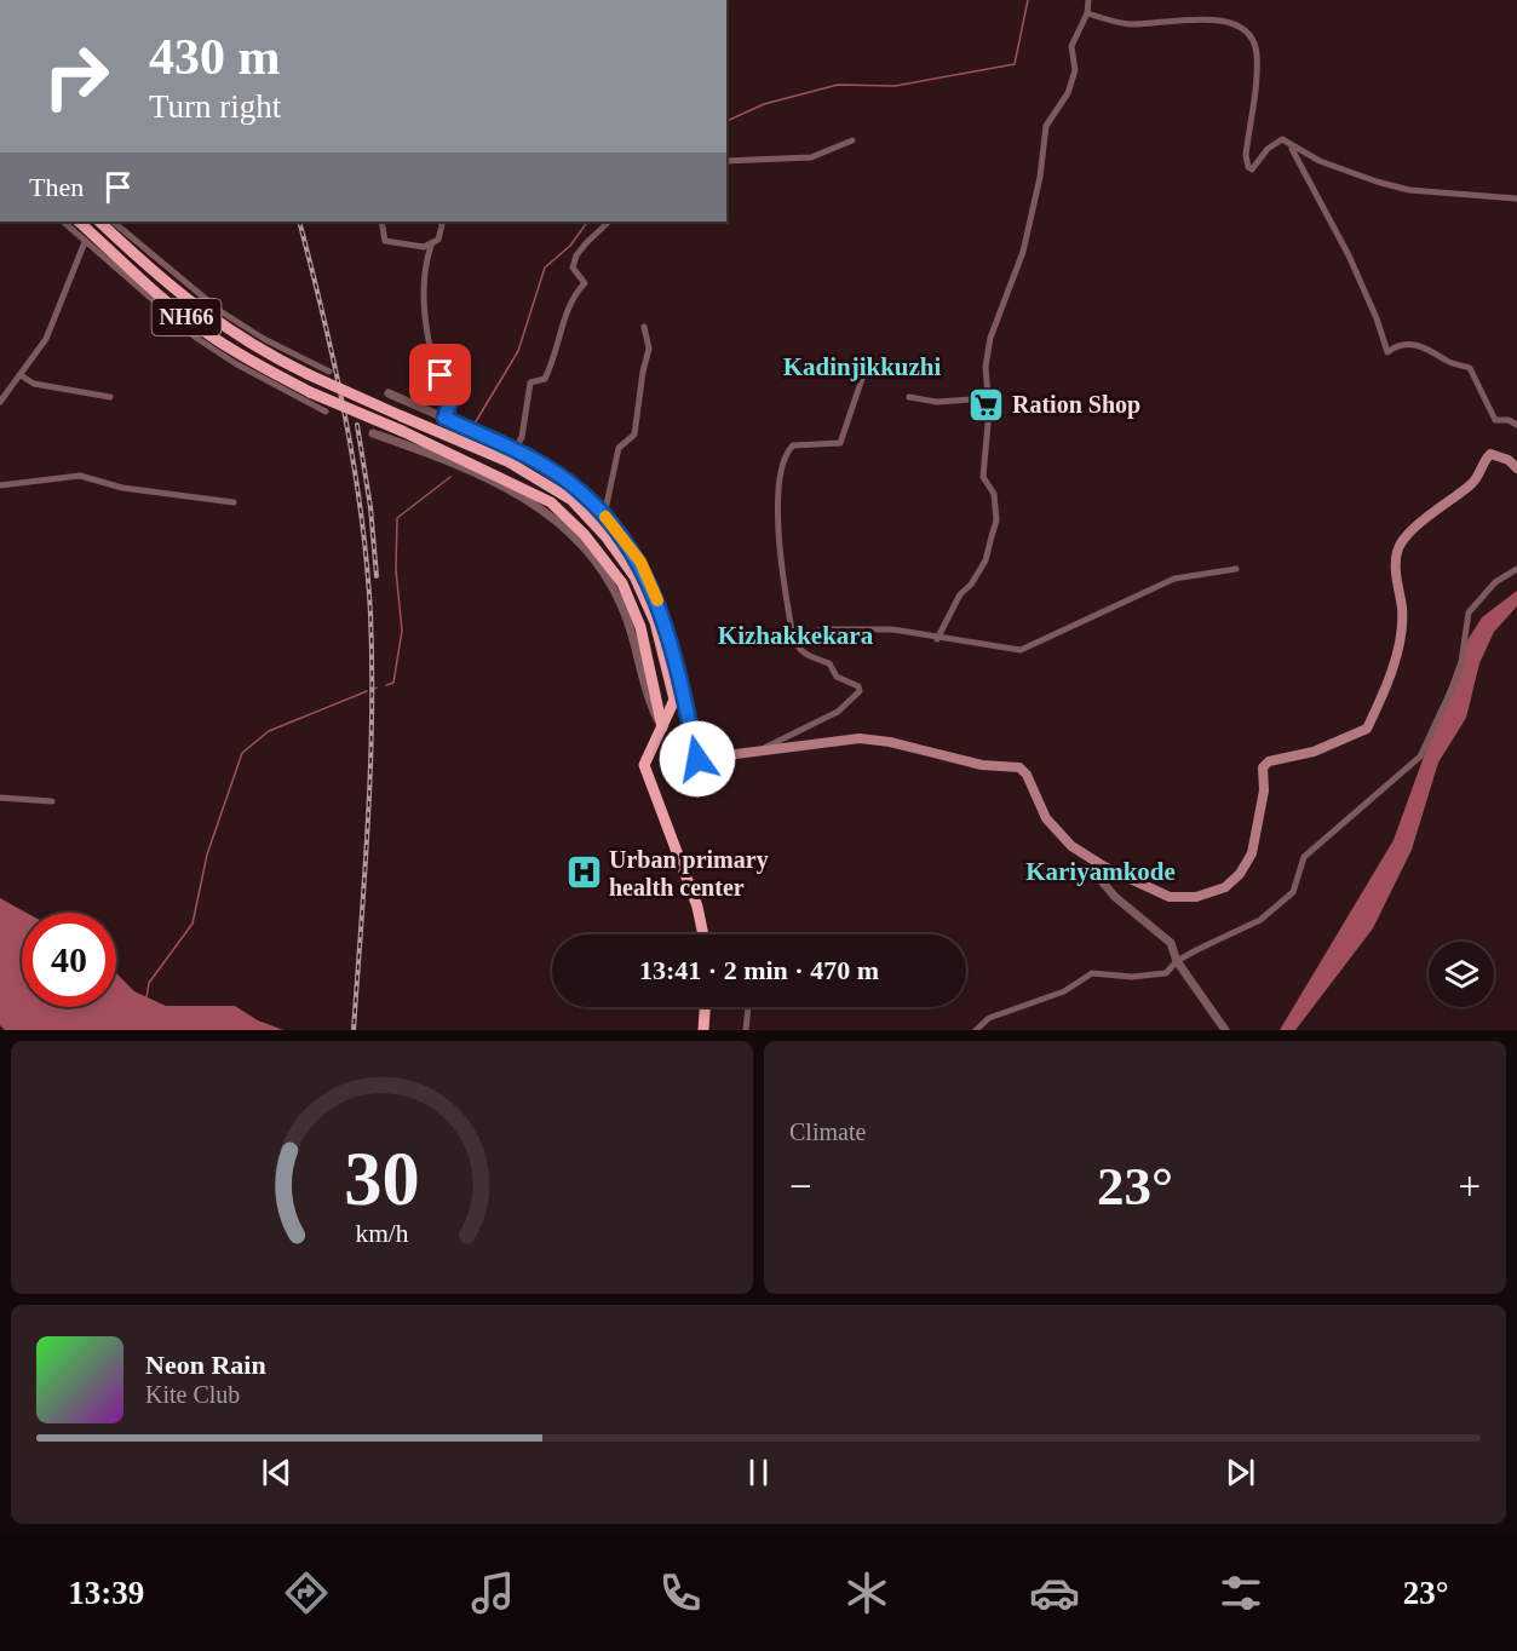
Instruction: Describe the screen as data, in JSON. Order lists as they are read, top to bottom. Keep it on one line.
{"streets":{"highway":["NH66"]},"districts":["Kadinjikkuzhi","Kizhakkekara","Kariyamkode"],"places":{"supermarket":["Ration Shop"],"hospital":["Urban primary health center"]},"page":{"turn":["430 m","Turn right"],"then":"Then","limit":"40","trip":"13:41 · 2 min · 470 m","tile":"Climate","heat":["−","23°","+"],"song":["Neon Rain","Kite Club"],"tabs":["13:39","23°"],"gauge":["30","km/h"]}}
